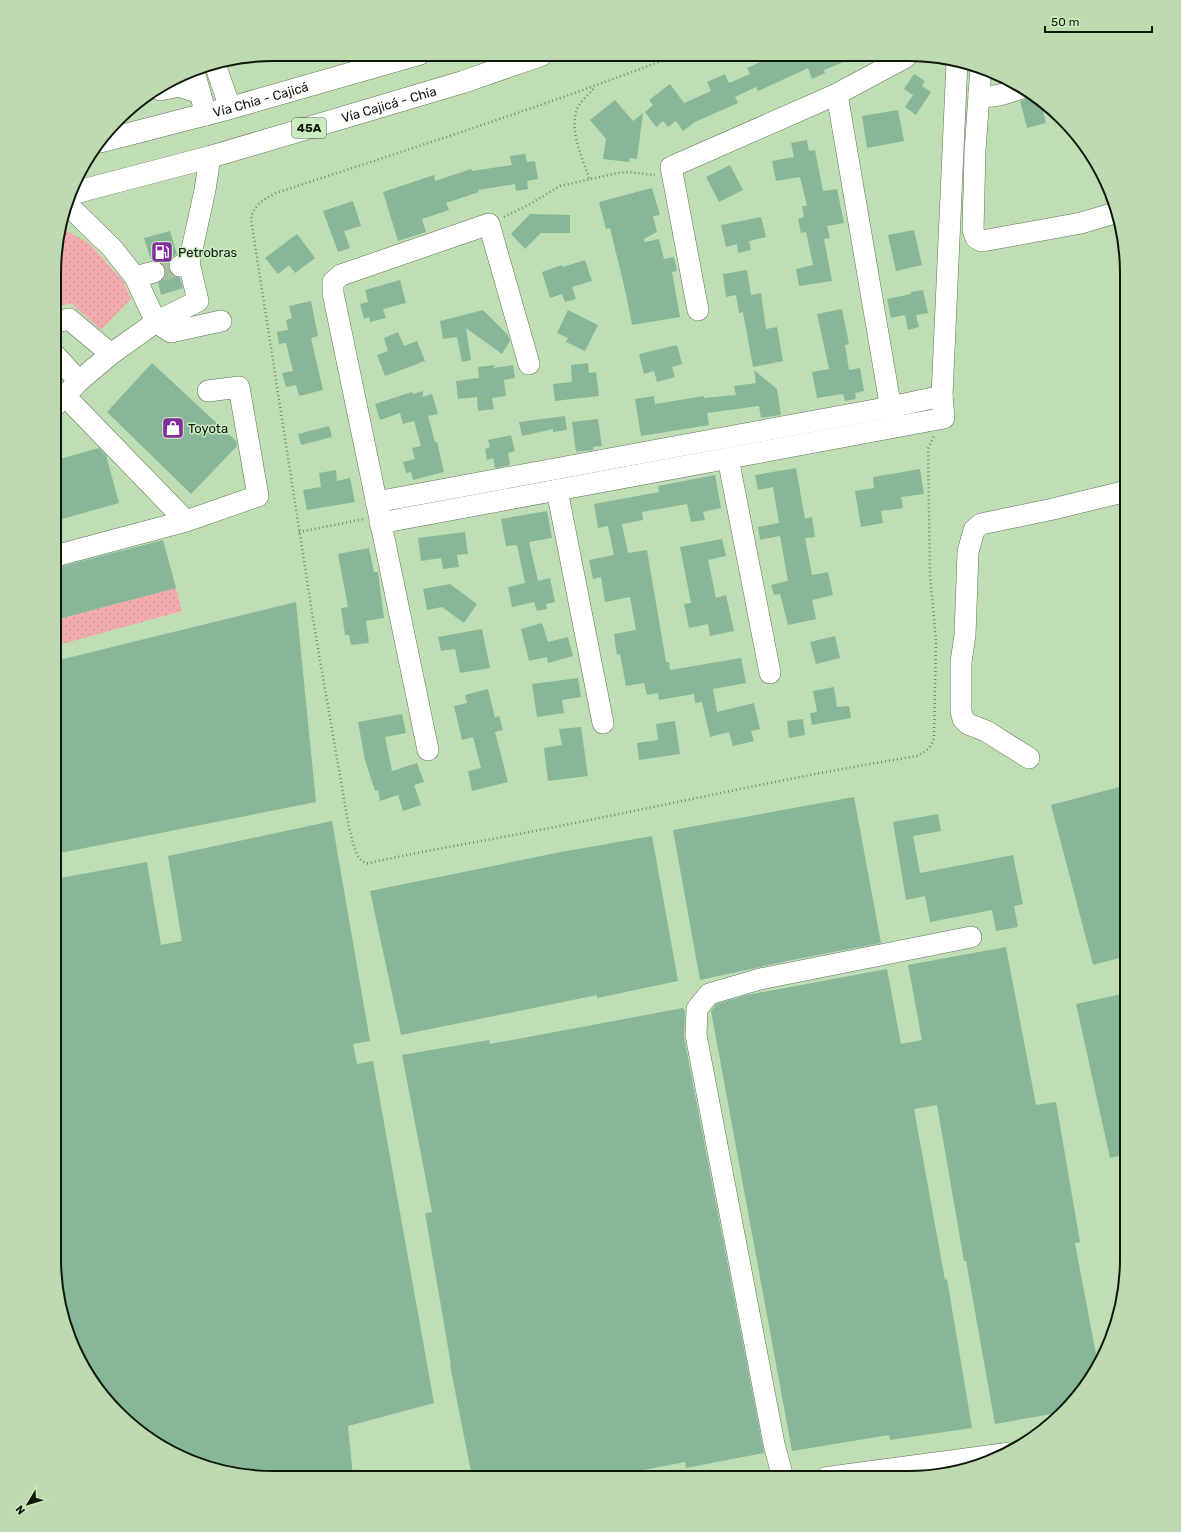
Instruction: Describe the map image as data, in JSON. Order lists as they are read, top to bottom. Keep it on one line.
{"streets":{"main road":["Vía Chía - Cajicá","Vía Cajicá - Chía","45A"]},"places":{"fuel station":["Petrobras"],"shop":["Toyota"]},"scale_bar":"50 m","north":"bottom left"}
